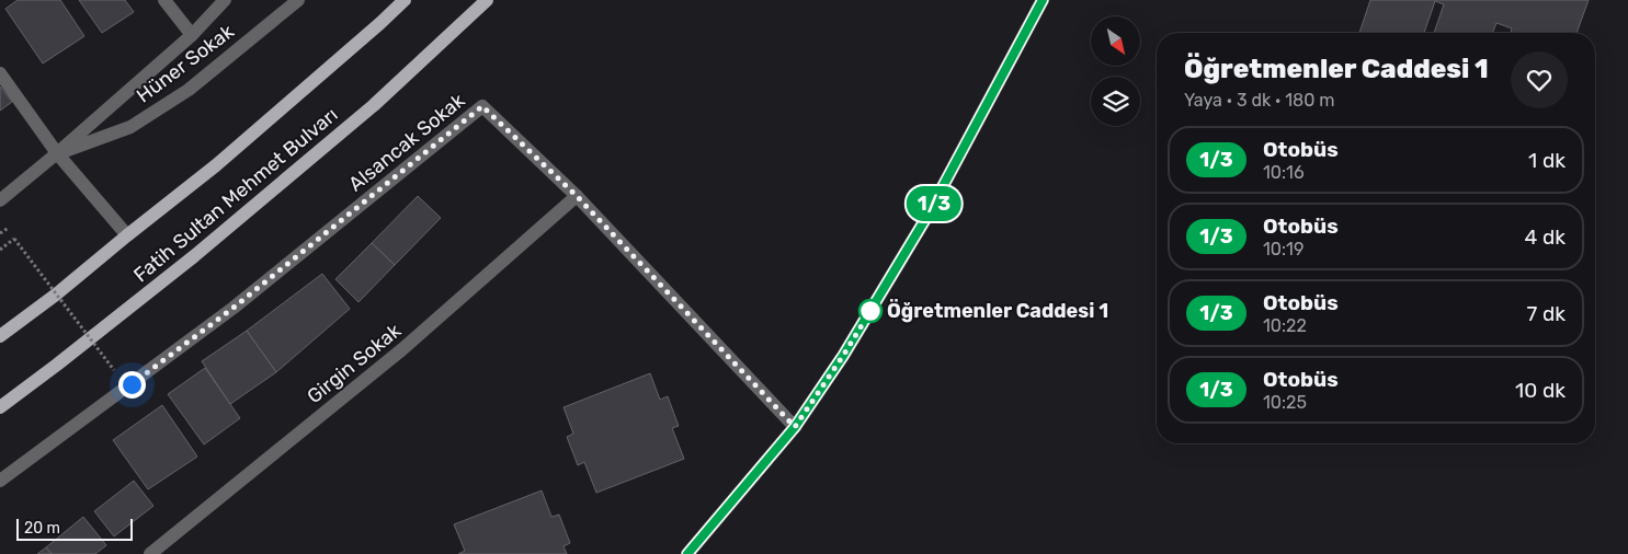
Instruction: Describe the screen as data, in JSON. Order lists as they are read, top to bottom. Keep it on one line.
{"streets":{"main road":["Fatih Sultan Mehmet Bulvarı"],"street":["Hüner Sokak","Alsancak Sokak","Girgin Sokak"]},"crossings":[["Alsancak Sokak","Girgin Sokak"]],"places":["Öğretmenler Caddesi 1"],"lines":["bus line 1/3"],"scale_bar":"20 m","north":"bottom right","page":{"on_map":"1/3","heading":["Öğretmenler Caddesi 1","Yaya · 3 dk · 180 m"],"list":[{"mark":"1/3","name":"Otobüs","note":"10:16","value":"1 dk"},{"mark":"1/3","name":"Otobüs","note":"10:19","value":"4 dk"},{"mark":"1/3","name":"Otobüs","note":"10:22","value":"7 dk"},{"mark":"1/3","name":"Otobüs","note":"10:25","value":"10 dk"}],"scale":"20 m"}}
